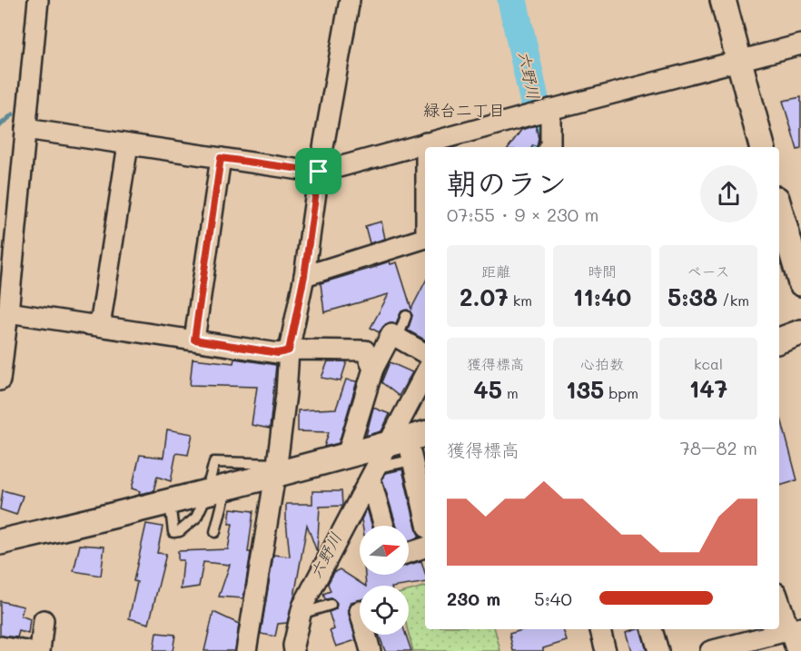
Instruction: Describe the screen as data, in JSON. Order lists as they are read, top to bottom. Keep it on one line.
{"districts":["緑台二丁目"],"water":["六野川"],"north":"right","page":{"heading":["朝のラン","07:55 · 9 × 230 m"],"stats":[["距離","2.07 km"],["時間","11:40"],["ペース","5:38 /km"],["獲得標高","45 m"],["心拍数","135 bpm"],["kcal","147"]],"chart":["獲得標高","78–82 m"],"list":[{"name":"230 m","note":"5:40"}]}}
